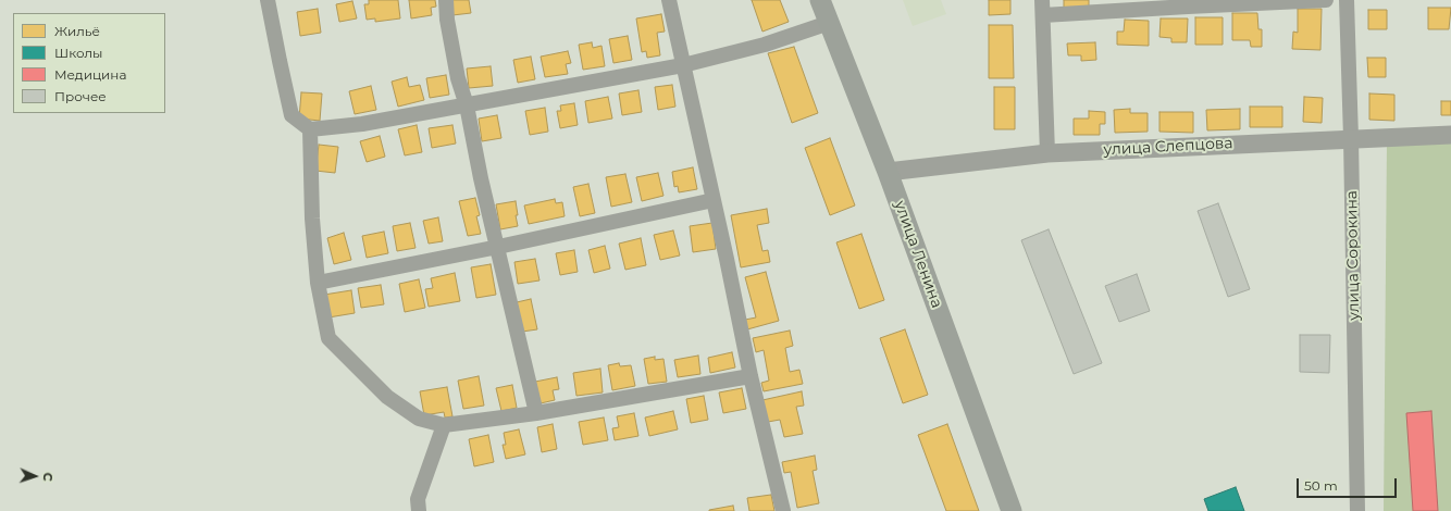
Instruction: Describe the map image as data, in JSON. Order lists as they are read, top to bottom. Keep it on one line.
{"streets":{"main road":["улица Ленина"],"street":["улица Слепцова","улица Сорокина"]},"crossings":[["улица Слепцова","улица Ленина"],["улица Слепцова","улица Сорокина"]],"legend":["Жильё","Школы","Медицина","Прочее"],"scale_bar":"50 m","north":"right"}
